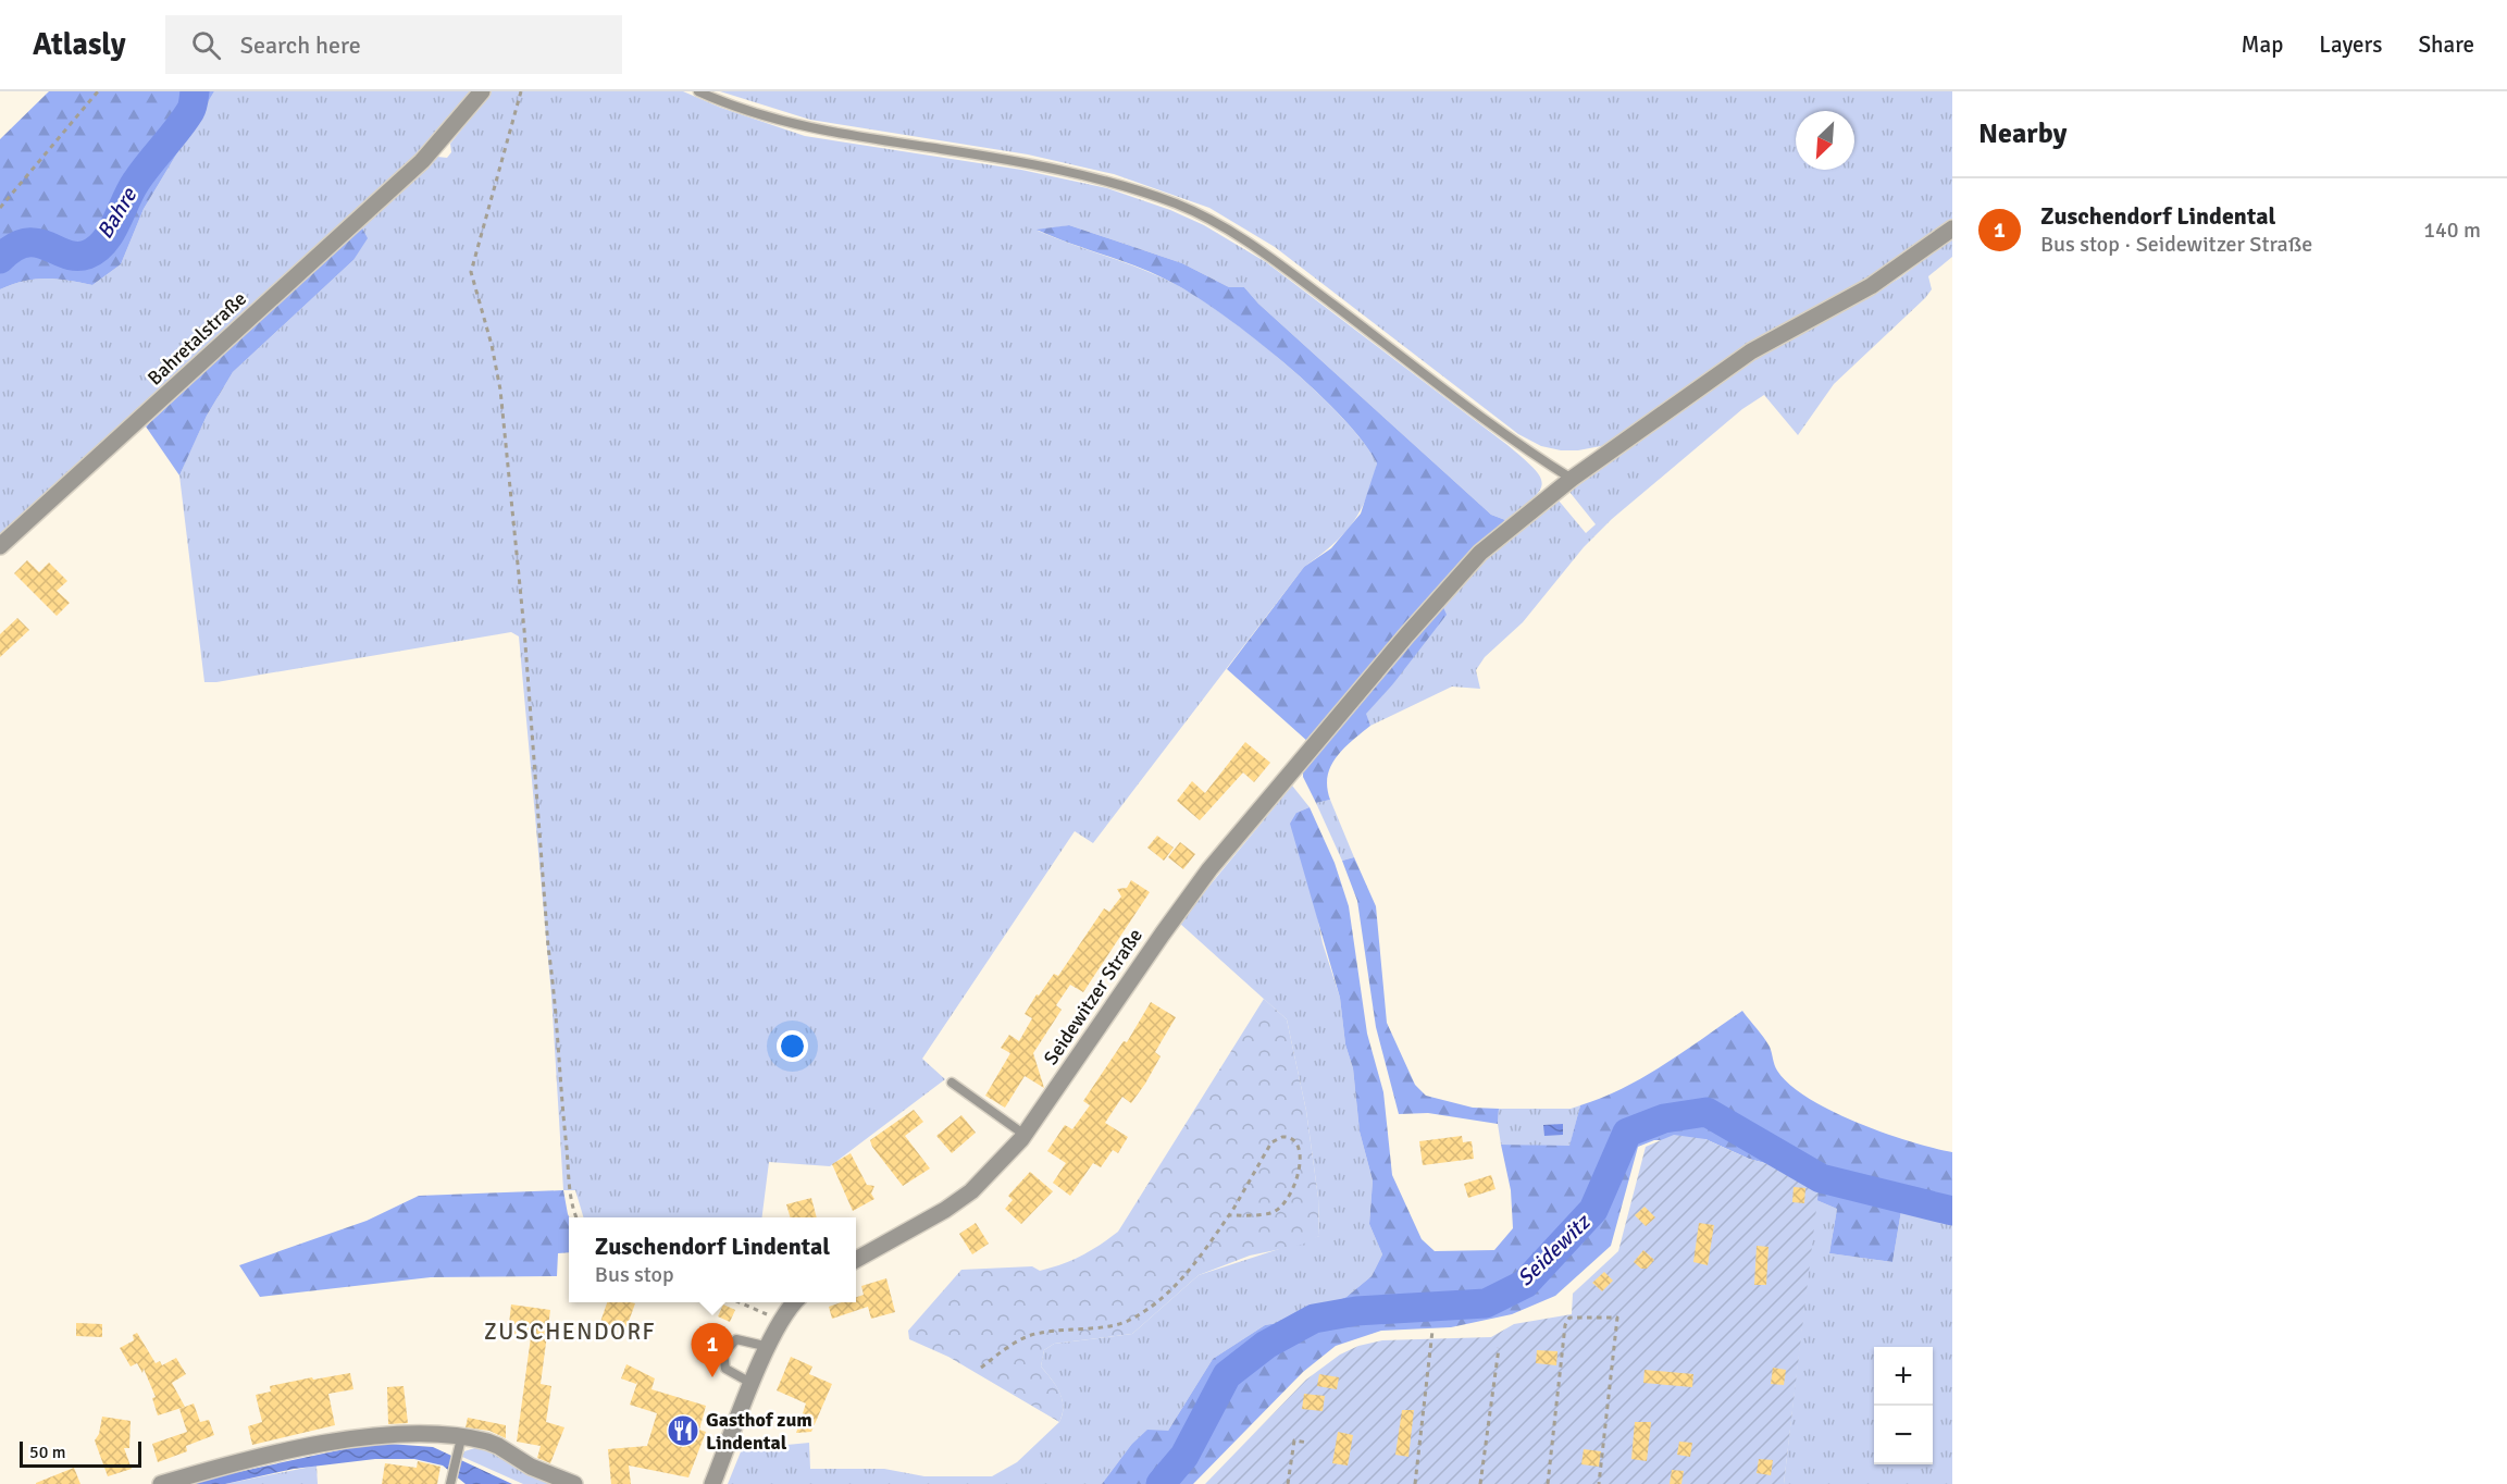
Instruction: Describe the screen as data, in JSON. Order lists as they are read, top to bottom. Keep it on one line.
{"streets":{"street":["Bahretalstraße","Seidewitzer Straße"]},"districts":["ZUSCHENDORF"],"water":["Bahre","Seidewitz"],"places":{"restaurant":["Gasthof zum Lindental"]},"scale_bar":"50 m","north":"bottom left","page":{"header":"Atlasly","search":"Search here","nav":["Map","Layers","Share"],"heading":"Nearby","list":[{"mark":"1","name":"Zuschendorf Lindental","note":"Bus stop · Seidewitzer Straße","value":"140 m"}],"popup":["Zuschendorf Lindental","Bus stop"],"pins":"1","map_buttons":["+","−"],"scale":"50 m"}}
